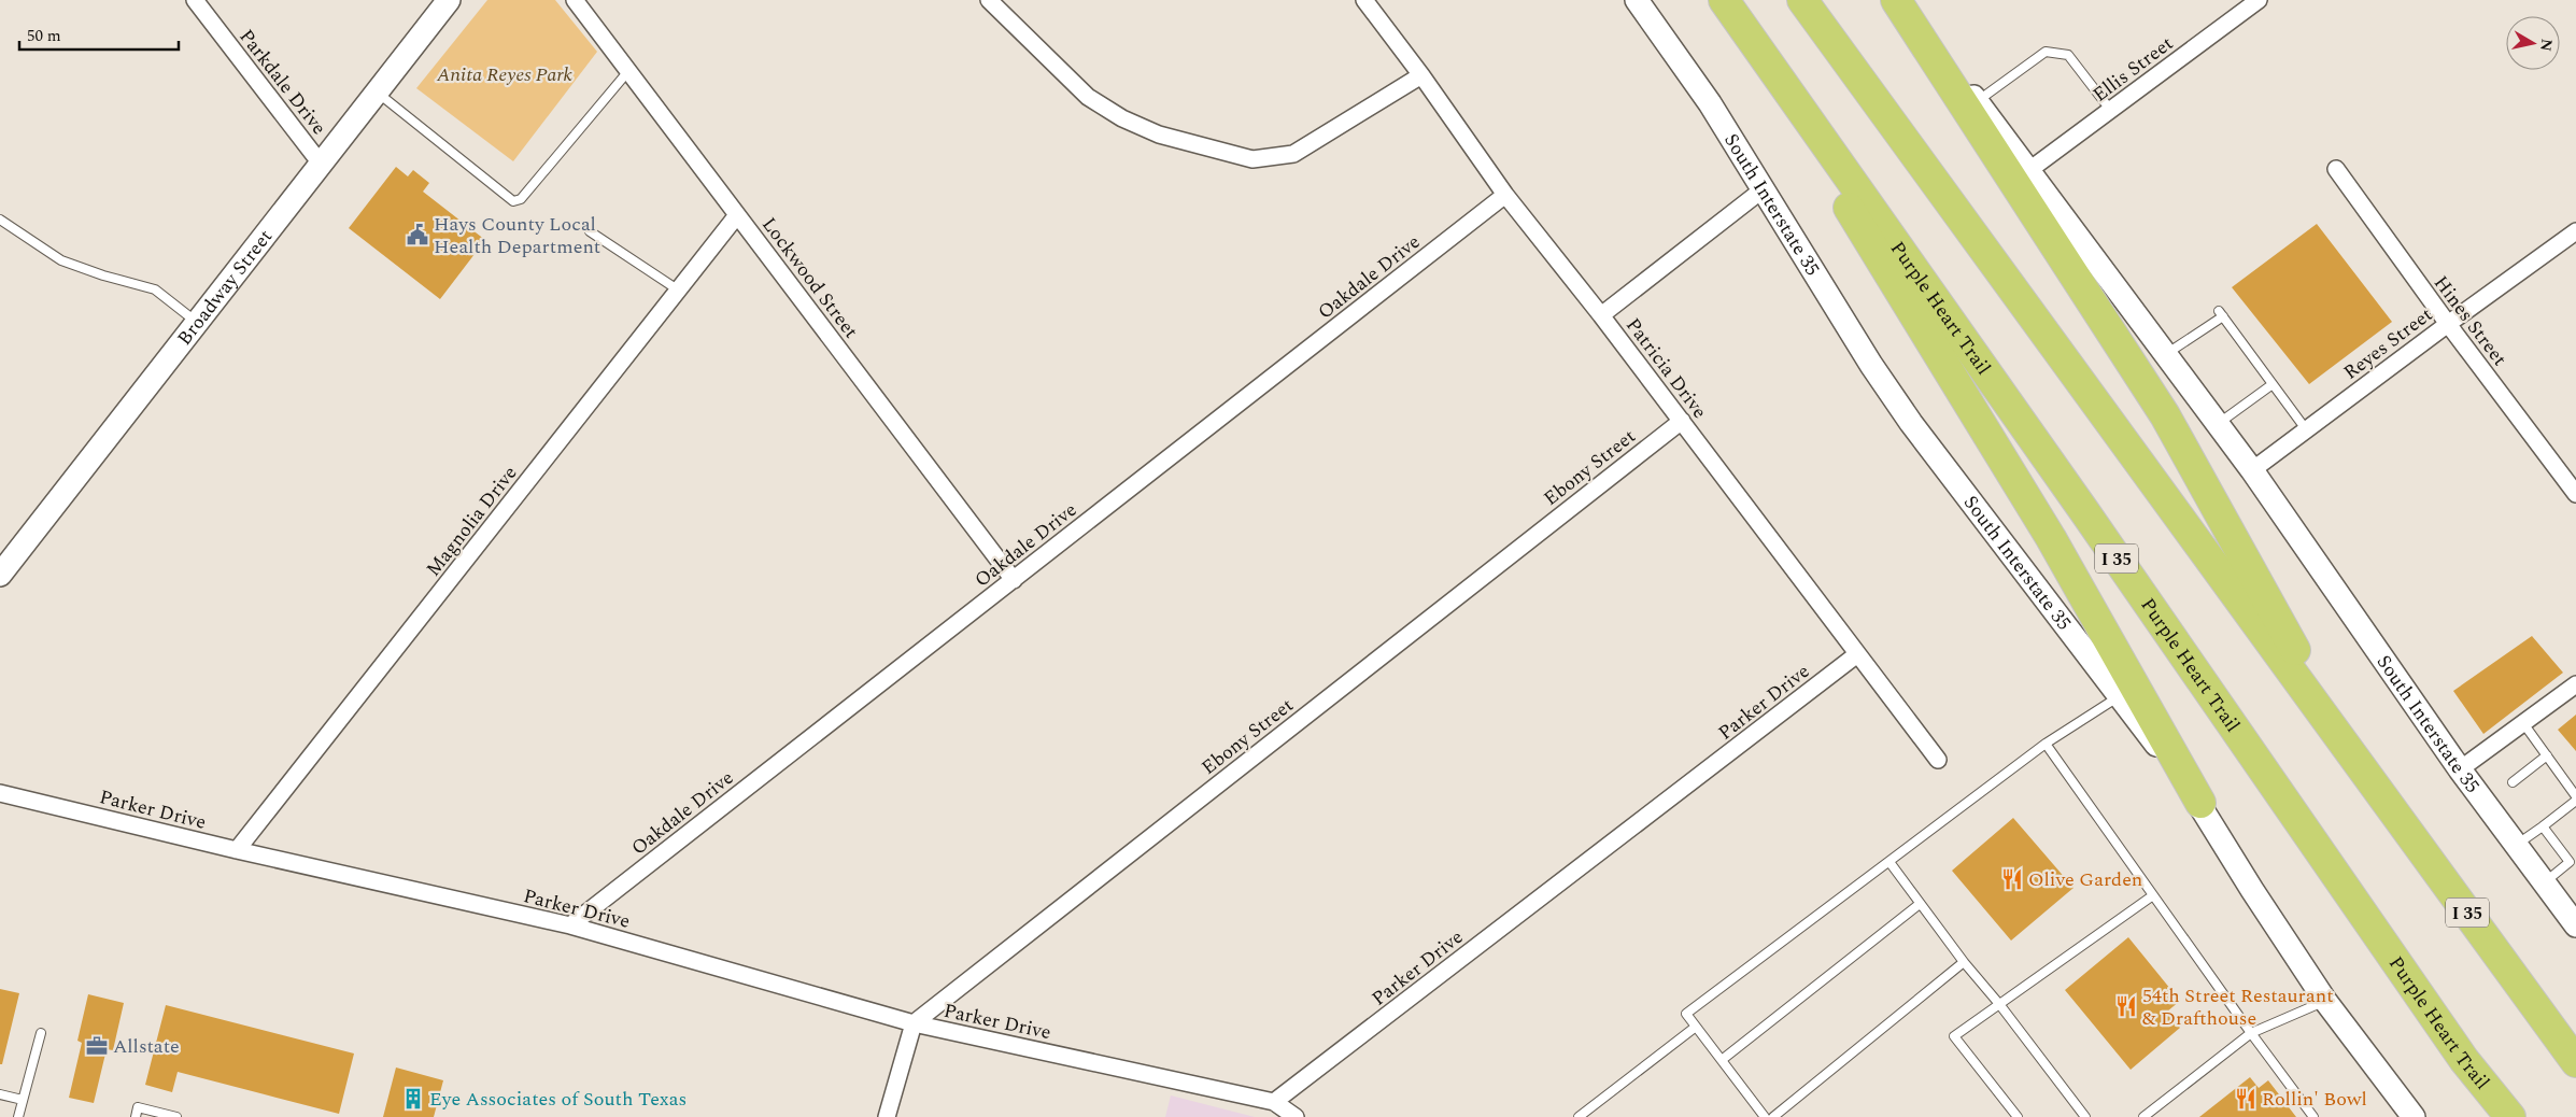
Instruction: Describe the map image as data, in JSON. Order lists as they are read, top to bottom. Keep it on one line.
{"streets":{"highway":["Purple Heart Trail","I 35"],"main road":["South Interstate 35","Broadway Street"],"street":["Ellis Street","Parkdale Drive","Oakdale Drive","Lockwood Street","Hines Street","Reyes Street","Patricia Drive","Ebony Street","Magnolia Drive","Parker Drive"]},"crossings":[["Ellis Street","South Interstate 35"],["Parkdale Drive","Broadway Street"],["South Interstate 35","Reyes Street"],["Oakdale Drive","Lockwood Street"],["Oakdale Drive","Patricia Drive"],["Oakdale Drive","Parker Drive"],["Lockwood Street","Magnolia Drive"],["Hines Street","Reyes Street"],["Patricia Drive","Ebony Street"],["Patricia Drive","Parker Drive"],["Ebony Street","Parker Drive"],["Magnolia Drive","Parker Drive"]],"parks":["Anita Reyes Park"],"places":{"public building":["Hays County Local Health Department"],"restaurant":["Olive Garden","54th Street Restaurant & Drafthouse","Rollin' Bowl"],"office":["Allstate"],"building":["Eye Associates of South Texas"]},"scale_bar":"50 m","north":"right"}
